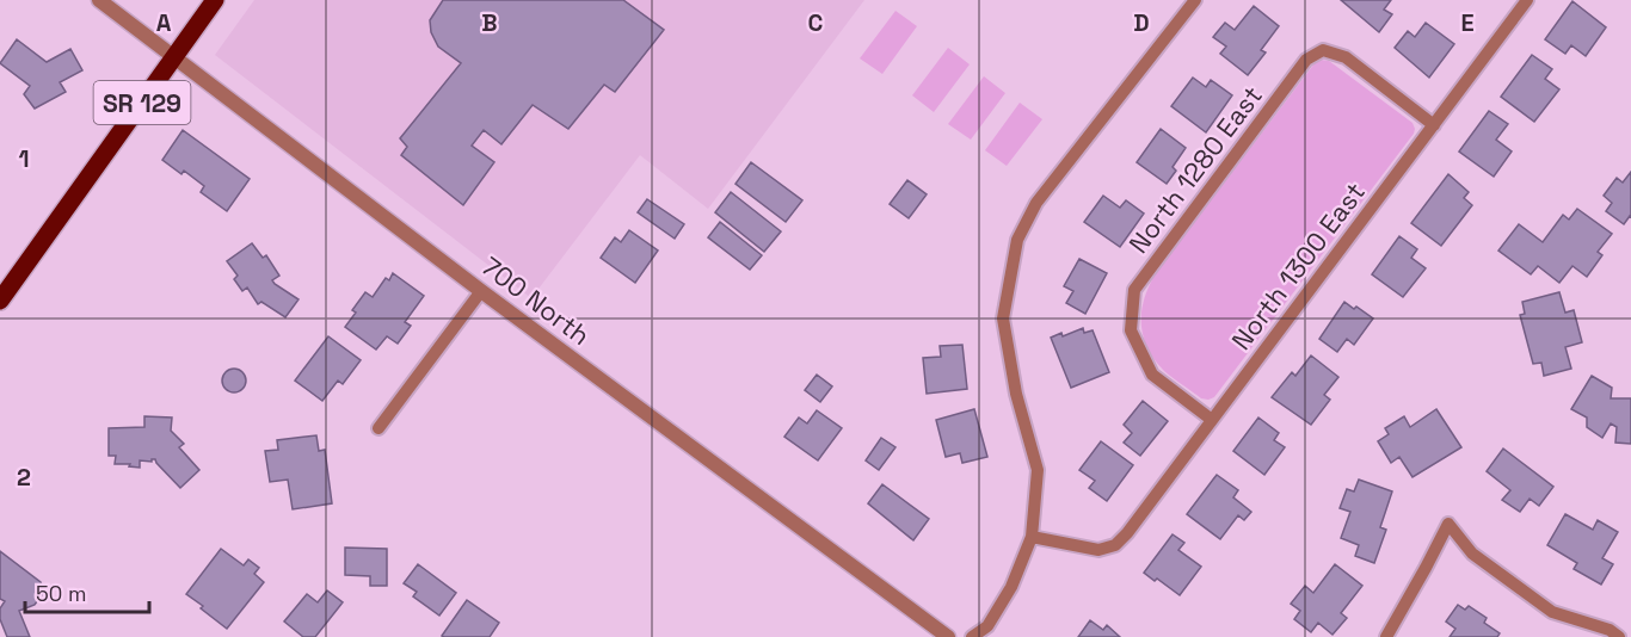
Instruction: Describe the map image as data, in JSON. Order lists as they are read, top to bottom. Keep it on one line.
{"streets":{"main road":["SR 129"],"street":["North 1280 East","North 1300 East","700 North"]},"crossings":[["SR 129","700 North"],["North 1280 East","North 1300 East"]],"scale_bar":"50 m","grid":{"columns":["A","B","C","D","E"],"rows":["1","2"]}}
